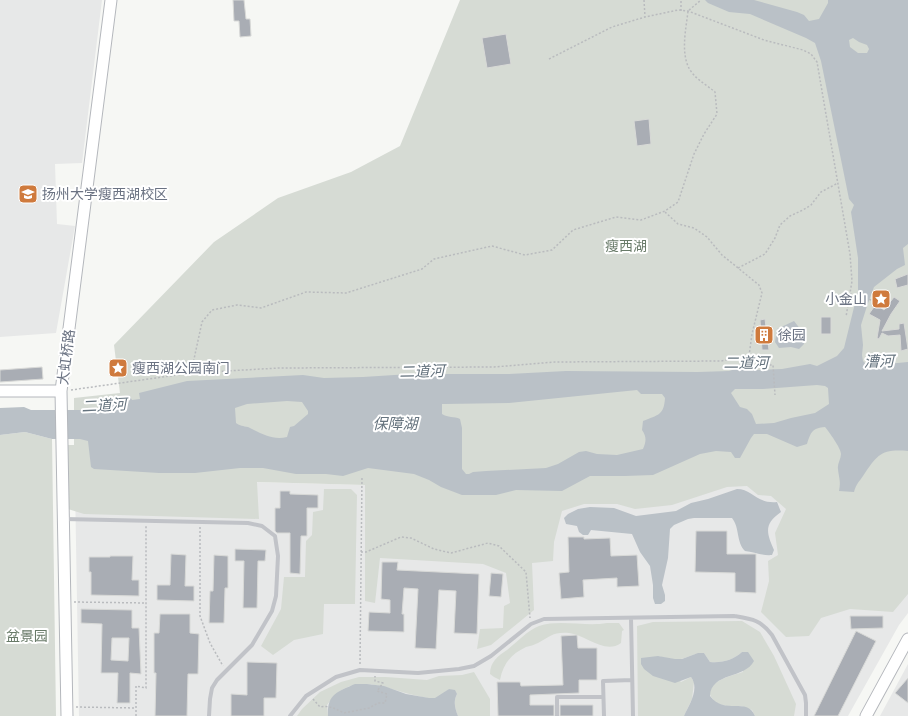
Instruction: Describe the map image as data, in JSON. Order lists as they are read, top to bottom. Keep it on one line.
{"streets":{"street":["大虹桥路"]},"water":["漕河","二道河","保障湖"],"parks":["瘦西湖","盆景园"],"places":{"school or university":["扬州大学瘦西湖校区"],"place":["小金山","瘦西湖公园南门"],"building":["徐园"]}}
